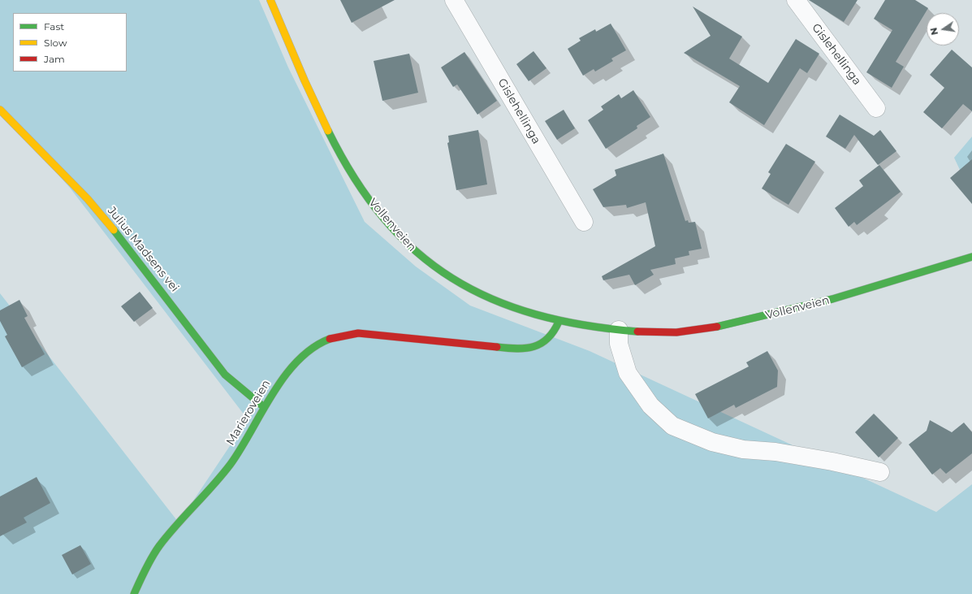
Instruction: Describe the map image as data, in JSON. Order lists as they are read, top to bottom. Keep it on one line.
{"streets":{"street":["Gislehellinga","Vollenveien","Julius Madsens vei","Marieroveien"]},"crossings":[["Vollenveien","Marieroveien"],["Julius Madsens vei","Marieroveien"]],"legend":["Fast","Slow","Jam"],"north":"left"}
